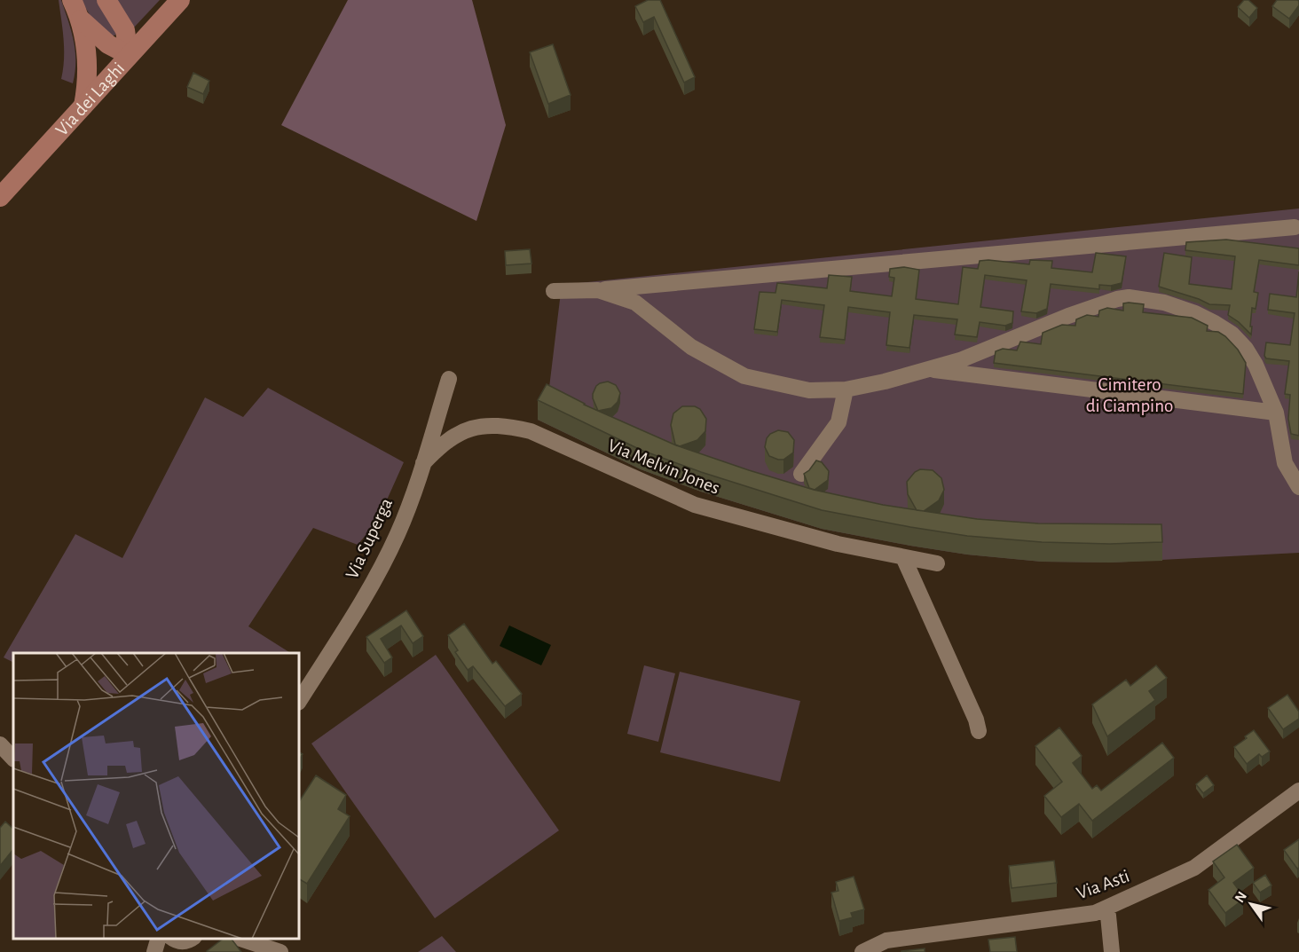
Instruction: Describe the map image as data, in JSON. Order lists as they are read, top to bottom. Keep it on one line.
{"streets":{"main road":["Via dei Laghi"],"street":["Via Melvin Jones","Via Superga","Via Asti"]},"crossings":[["Via Melvin Jones","Via Superga"]],"parks":["Cimitero di Ciampino"],"north":"top left"}
